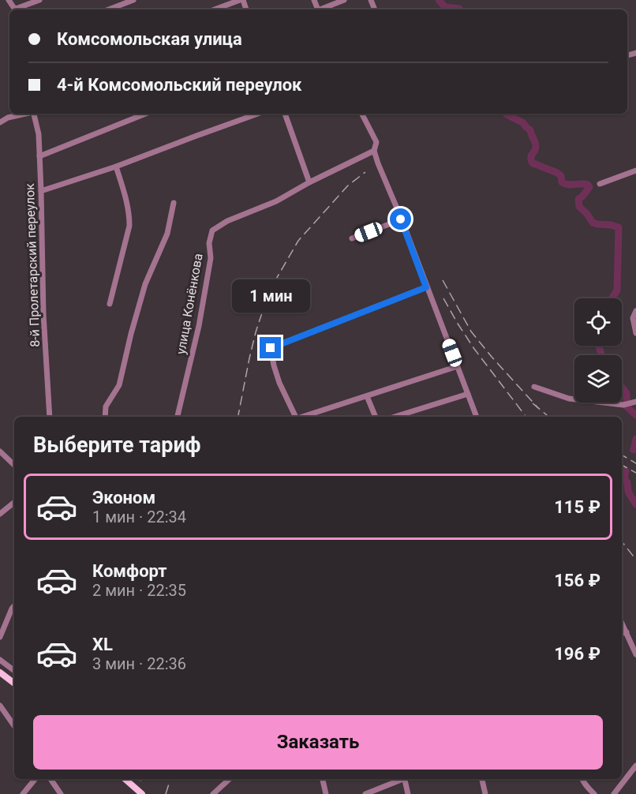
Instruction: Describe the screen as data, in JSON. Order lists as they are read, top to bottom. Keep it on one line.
{"streets":{"street":["8-й Пролетарский переулок","улица Конёнкова"]},"page":{"banner":["Комсомольская улица","4-й Комсомольский переулок"],"bubble":"1 мин","heading":"Выберите тариф","list":[{"name":"Эконом","note":"1 мин · 22:34","value":"115 ₽"},{"name":"Комфорт","note":"2 мин · 22:35","value":"156 ₽"},{"name":"XL","note":"3 мин · 22:36","value":"196 ₽"}],"buttons":"Заказать"}}
